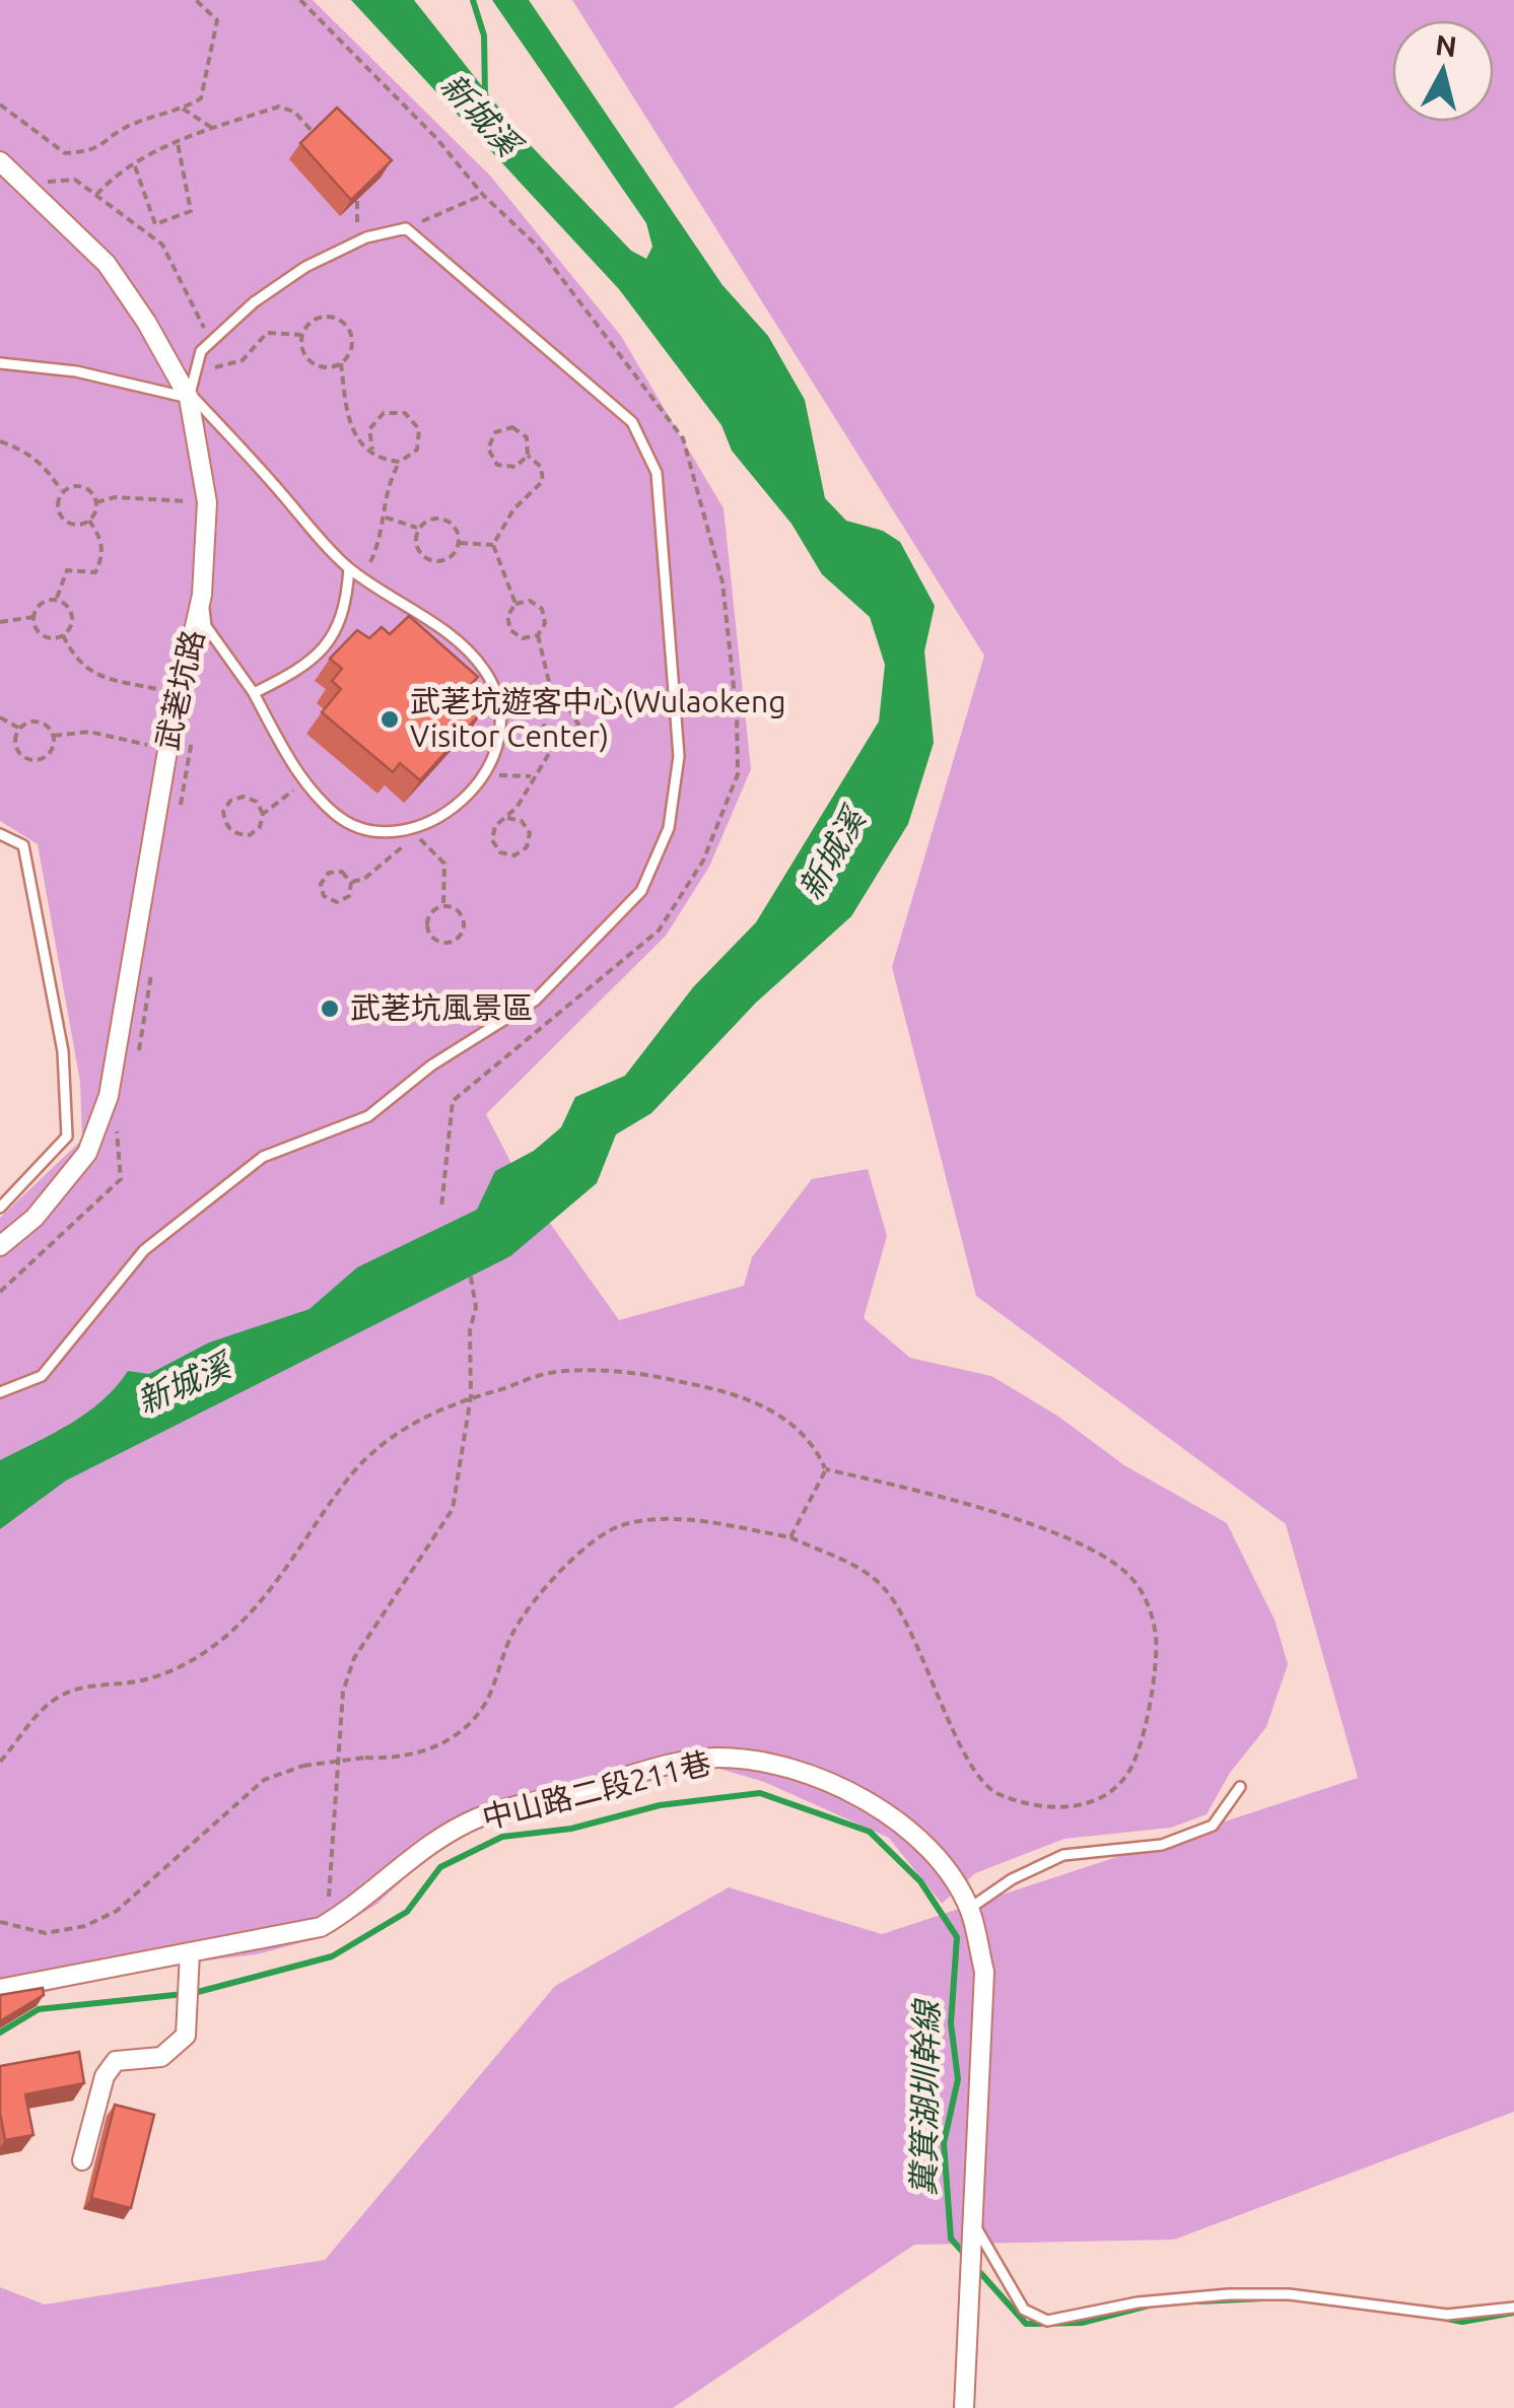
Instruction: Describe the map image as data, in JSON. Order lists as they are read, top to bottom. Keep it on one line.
{"streets":{"street":["武荖坑路","中山路二段211巷"]},"water":["新城溪","糞箕湖圳幹線"],"places":["武荖坑遊客中心(Wulaokeng Visitor Center)","武荖坑風景區"],"north":"top"}
